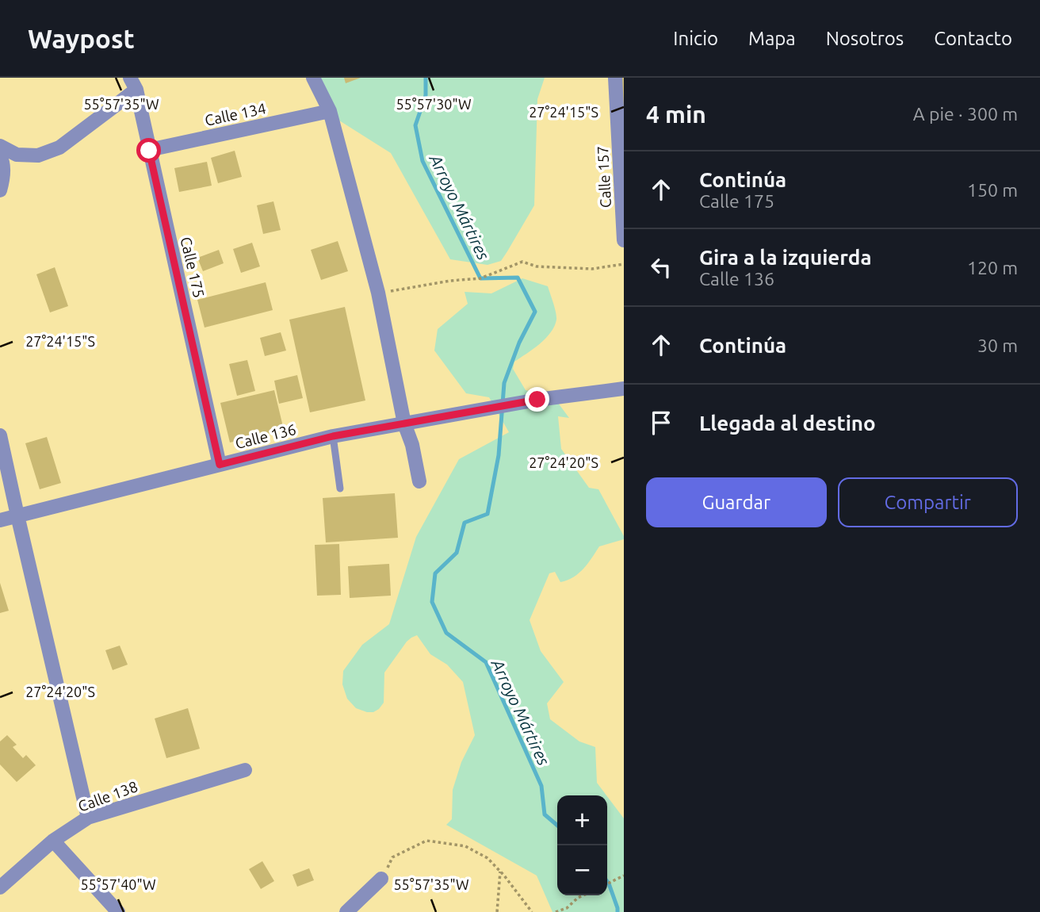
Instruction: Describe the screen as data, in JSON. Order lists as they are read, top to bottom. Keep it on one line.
{"streets":{"street":["Calle 134","Calle 157","Calle 175","Calle 136","Calle 138"]},"crossings":[["Calle 134","Calle 175"],["Calle 175","Calle 136"]],"water":["Arroyo Mártires"],"page":{"header":"Waypost","nav":["Inicio","Mapa","Nosotros","Contacto"],"heading":["4 min","A pie · 300 m"],"list":[["Continúa","Calle 175","150 m"],["Gira a la izquierda","Calle 136","120 m"],["Continúa","30 m"],"Llegada al destino"],"buttons":["Guardar","Compartir"],"map_buttons":["+","−"]},"coordinates":["55°57'35\"W","55°57'30\"W","27°24'15\"S","27°24'20\"S","55°57'40\"W"]}
